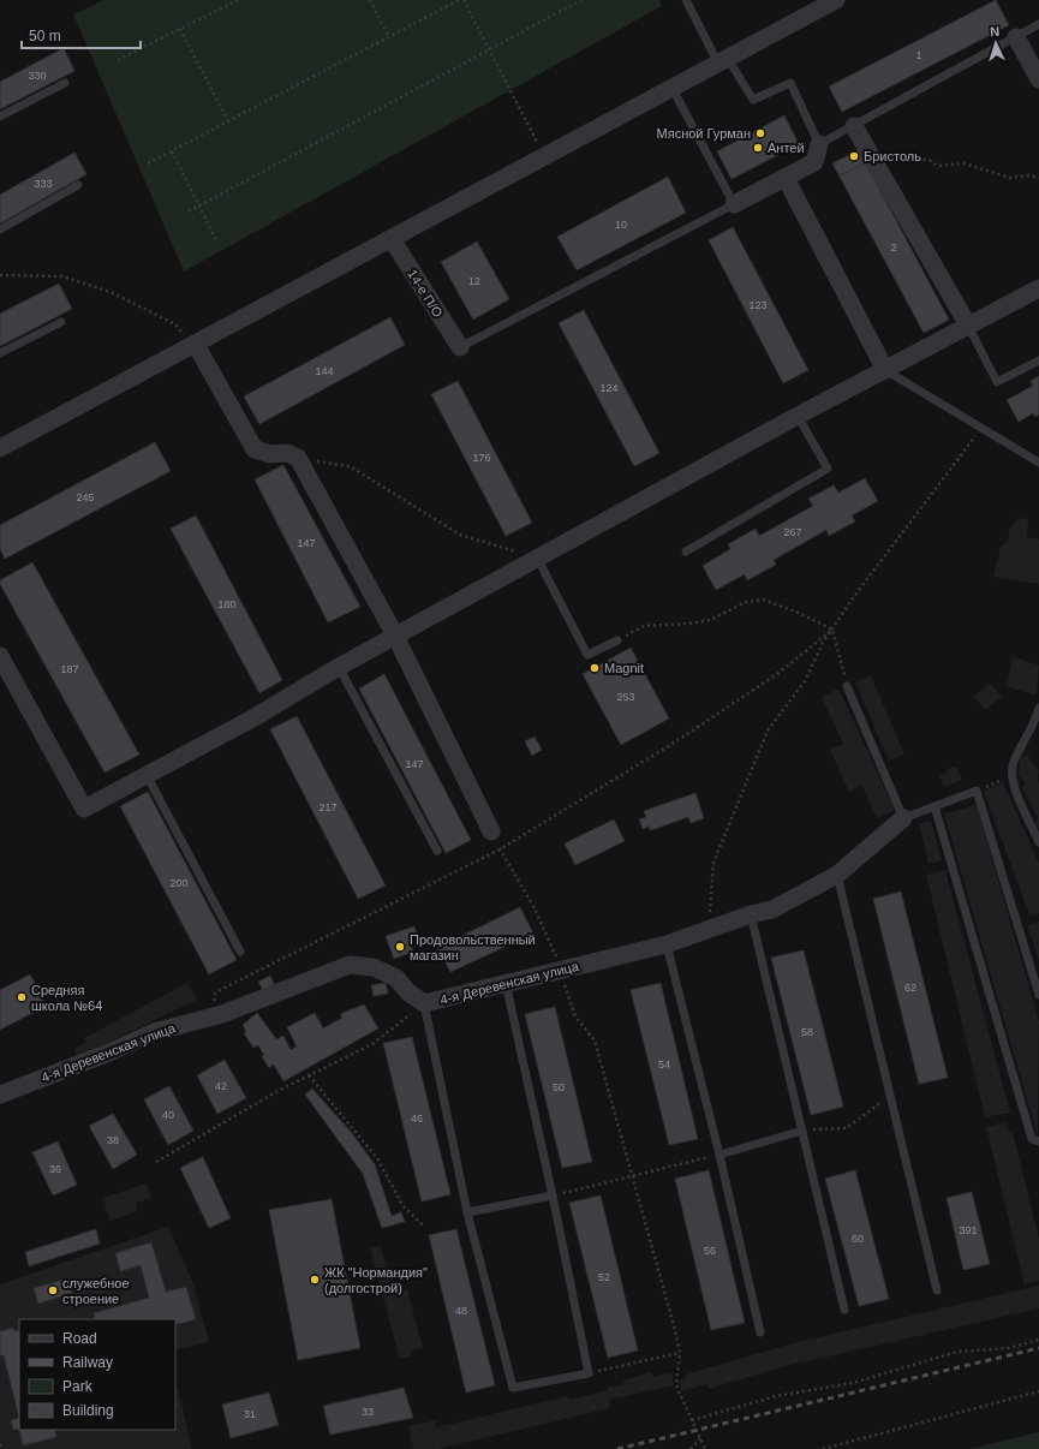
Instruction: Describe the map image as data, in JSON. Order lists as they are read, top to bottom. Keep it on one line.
{"streets":{"street":["14-е П/О","4-я Деревенская улица"]},"places":["Мясной Гурман","Антей","Бристоль","Magnit","Продовольственный магазин","Средняя школа №64","ЖК \"Нормандия\" (долгострой)","служебное строение"],"house_numbers":["1","330","333","10","2","12","123","144","124","176","245","267","147","180","187","253","147","217","200","62","58","54","42","50","40","46","38","36","391","60","56","52","48","33","31"],"legend":["Road","Railway","Park","Building"],"scale_bar":"50 m","north":"top"}
